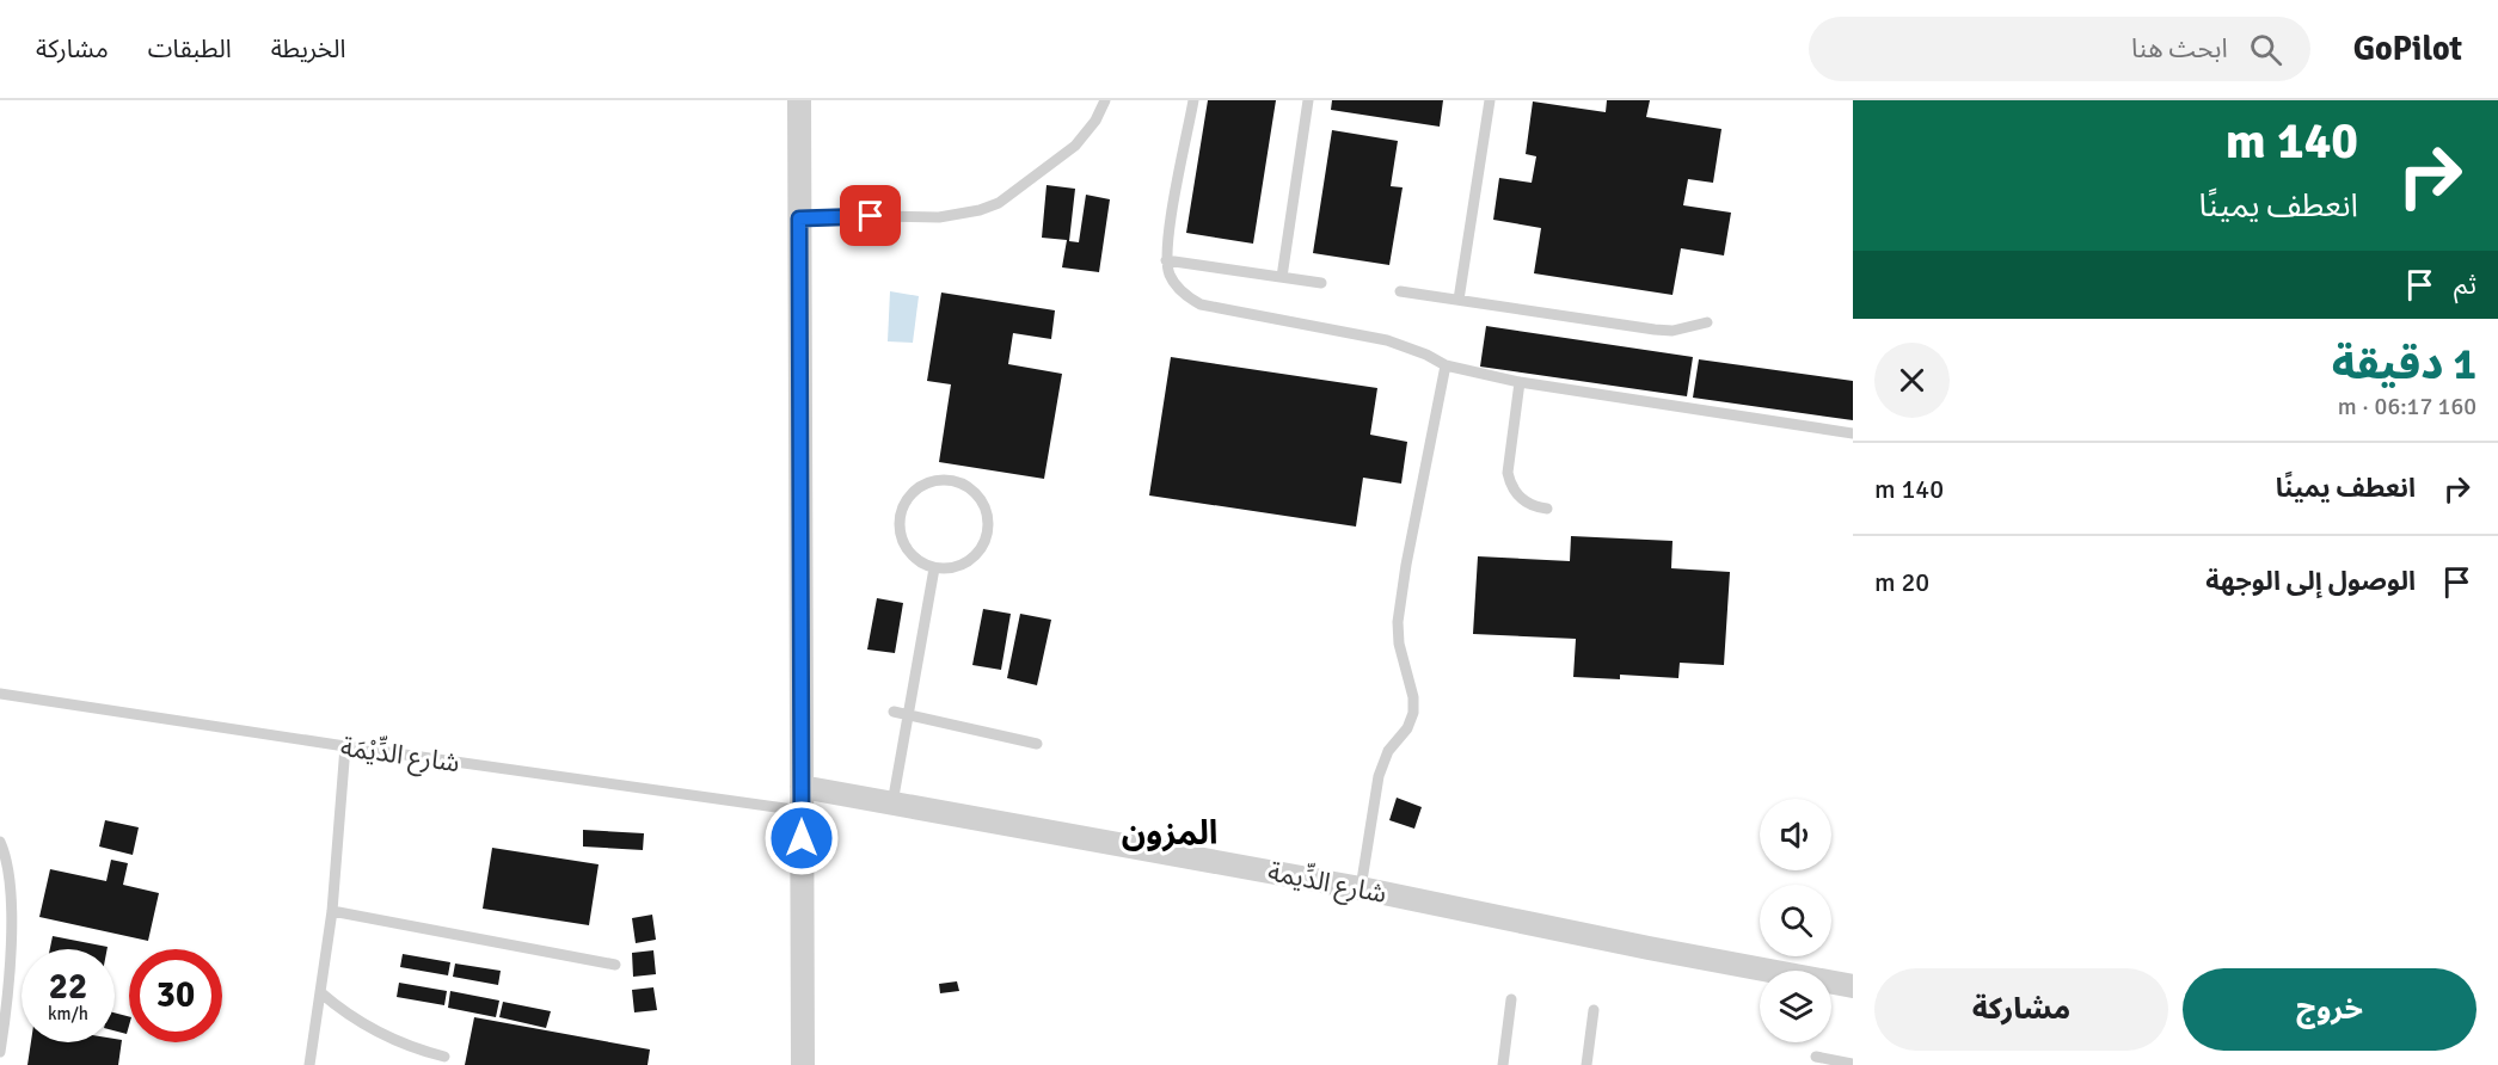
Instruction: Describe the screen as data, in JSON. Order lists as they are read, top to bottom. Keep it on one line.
{"streets":{"street":["شارع الدِّيمة"],"lane":["شارع الدِّيْمَة"]},"districts":["المزون"],"page":{"header":"GoPilot","search":"ابحث هنا","nav":["الخريطة","الطبقات","مشاركة"],"turn":["140 m","انعطف يمينًا"],"then":"ثم","heading":["1 دقيقة","160 m · 06:17"],"list":[{"name":"انعطف يمينًا","value":"140 m"},{"name":"الوصول إلى الوجهة","value":"20 m"}],"speed":"22 km/h","limit":"30","buttons":["خروج","مشاركة"]}}
